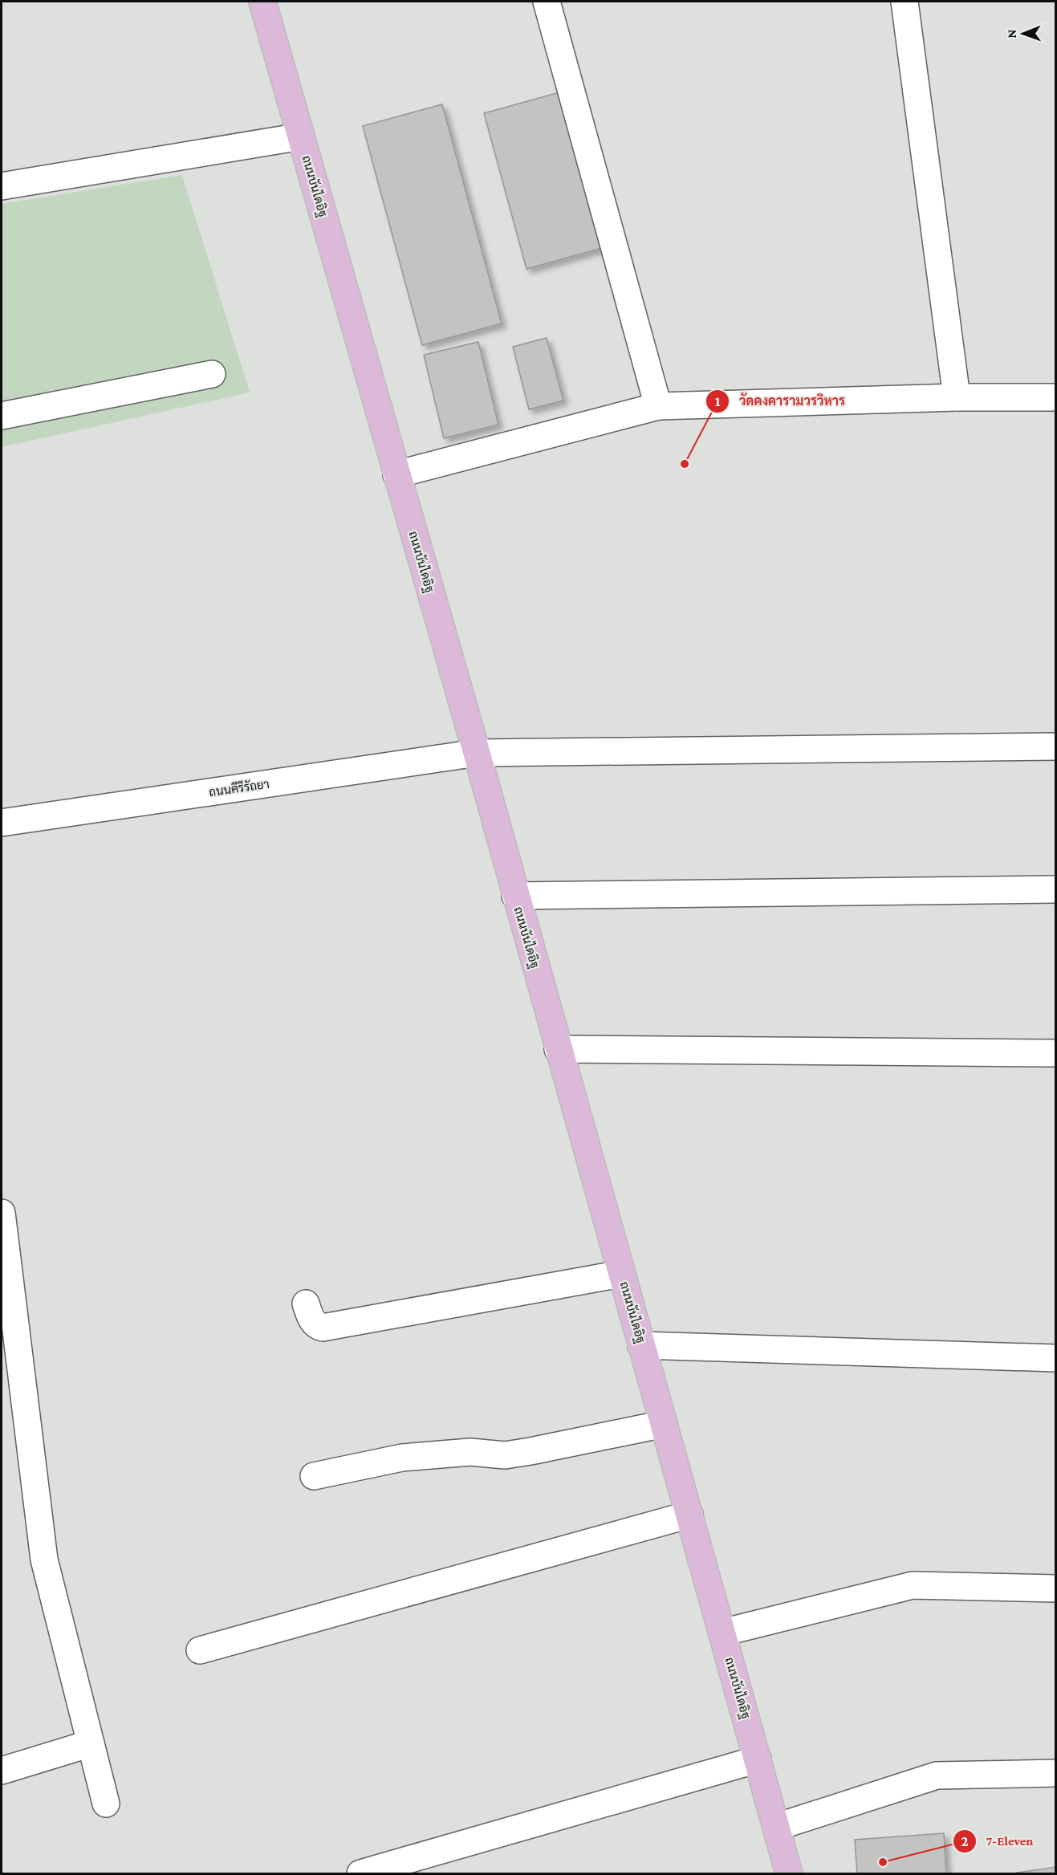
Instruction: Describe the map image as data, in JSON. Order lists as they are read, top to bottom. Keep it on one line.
{"streets":{"main road":["ถนนบันไดอิฐ"],"street":["ถนนคีรีรัถยา"]},"crossings":[["ถนนบันไดอิฐ","ถนนคีรีรัถยา"]],"places":["วัดคงคารามวรวิหาร","7-Eleven"],"north":"left"}
